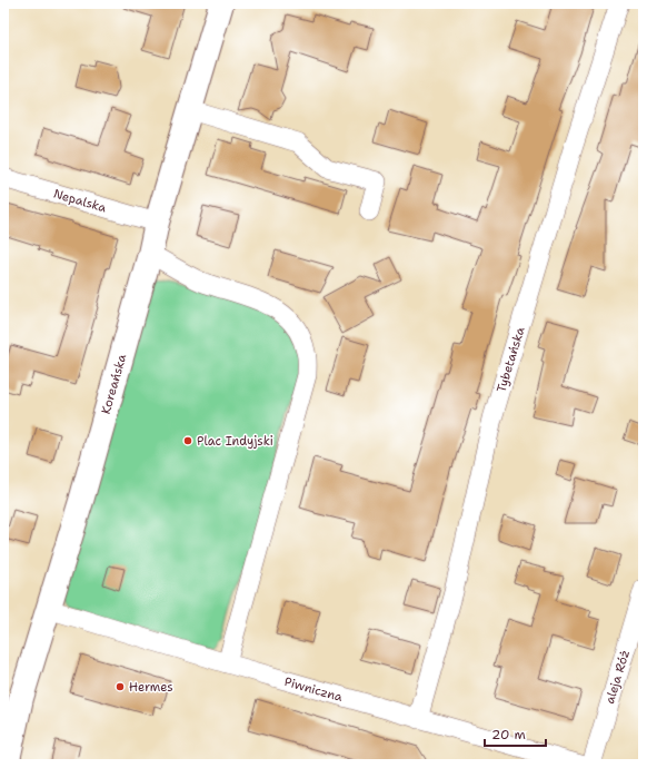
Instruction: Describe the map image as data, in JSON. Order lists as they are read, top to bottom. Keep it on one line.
{"streets":{"street":["Nepalska","Tybetańska","Koreańska","aleja Róż","Piwniczna"]},"crossings":[["Nepalska","Koreańska"],["Tybetańska","Piwniczna"],["Koreańska","Piwniczna"]],"places":["Plac Indyjski","Hermes"],"scale_bar":"20 m"}
